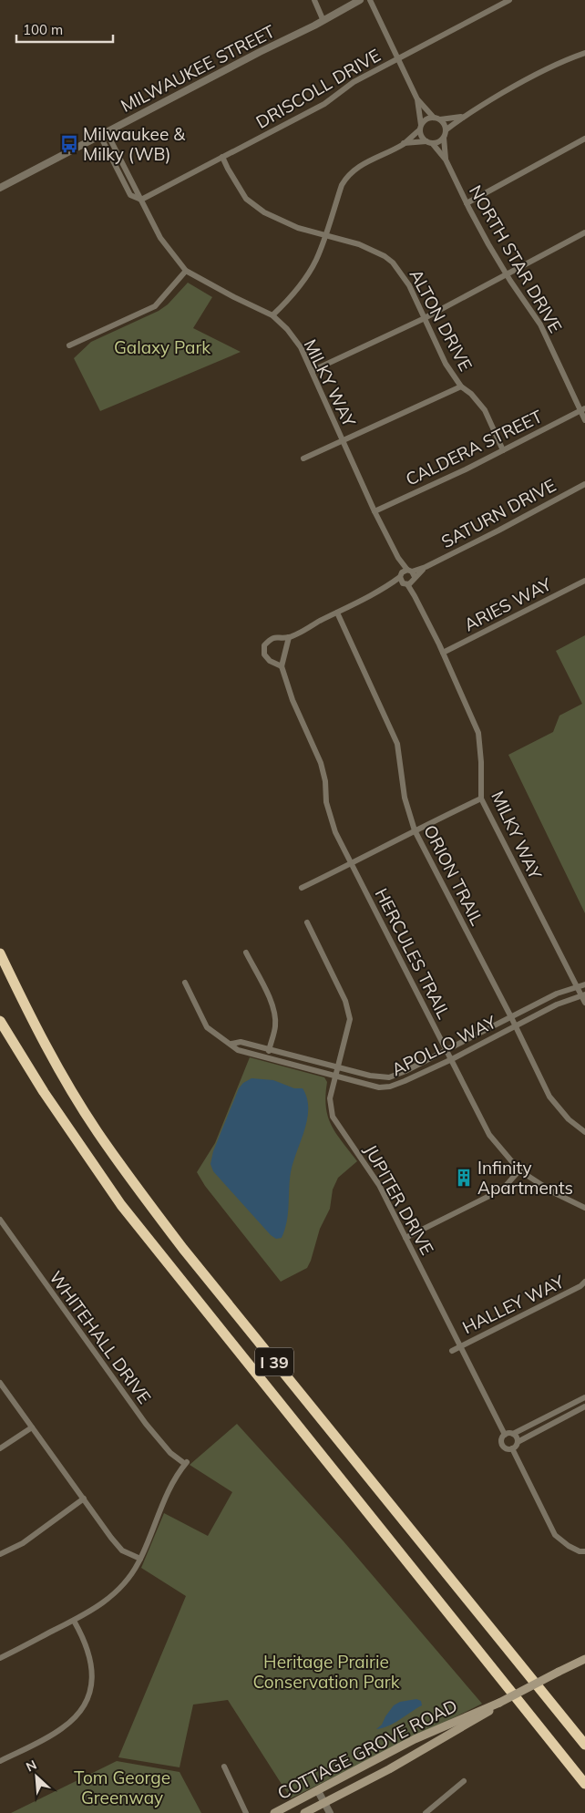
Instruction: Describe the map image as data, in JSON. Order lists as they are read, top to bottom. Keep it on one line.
{"streets":{"highway":["I 39"],"main road":["COTTAGE GROVE ROAD"],"street":["MILWAUKEE STREET","DRISCOLL DRIVE","NORTH STAR DRIVE","ALTON DRIVE","MILKY WAY","CALDERA STREET","SATURN DRIVE","ARIES WAY","ORION TRAIL","HERCULES TRAIL","APOLLO WAY","JUPITER DRIVE","HALLEY WAY","WHITEHALL DRIVE"]},"crossings":[["MILWAUKEE STREET","MILKY WAY"],["DRISCOLL DRIVE","ALTON DRIVE"],["DRISCOLL DRIVE","MILKY WAY"],["NORTH STAR DRIVE","CALDERA STREET"],["ALTON DRIVE","CALDERA STREET"],["MILKY WAY","CALDERA STREET"],["MILKY WAY","SATURN DRIVE"],["MILKY WAY","ARIES WAY"],["MILKY WAY","APOLLO WAY"],["SATURN DRIVE","ORION TRAIL"],["SATURN DRIVE","HERCULES TRAIL"],["ORION TRAIL","APOLLO WAY"],["HERCULES TRAIL","APOLLO WAY"],["APOLLO WAY","JUPITER DRIVE"],["JUPITER DRIVE","HALLEY WAY"]],"parks":["Galaxy Park","Heritage Prairie Conservation Park","Tom George Greenway"],"places":{"bus stop":["Milwaukee & Milky (WB)"],"building":["Infinity Apartments"]},"scale_bar":"100 m","north":"top left"}
